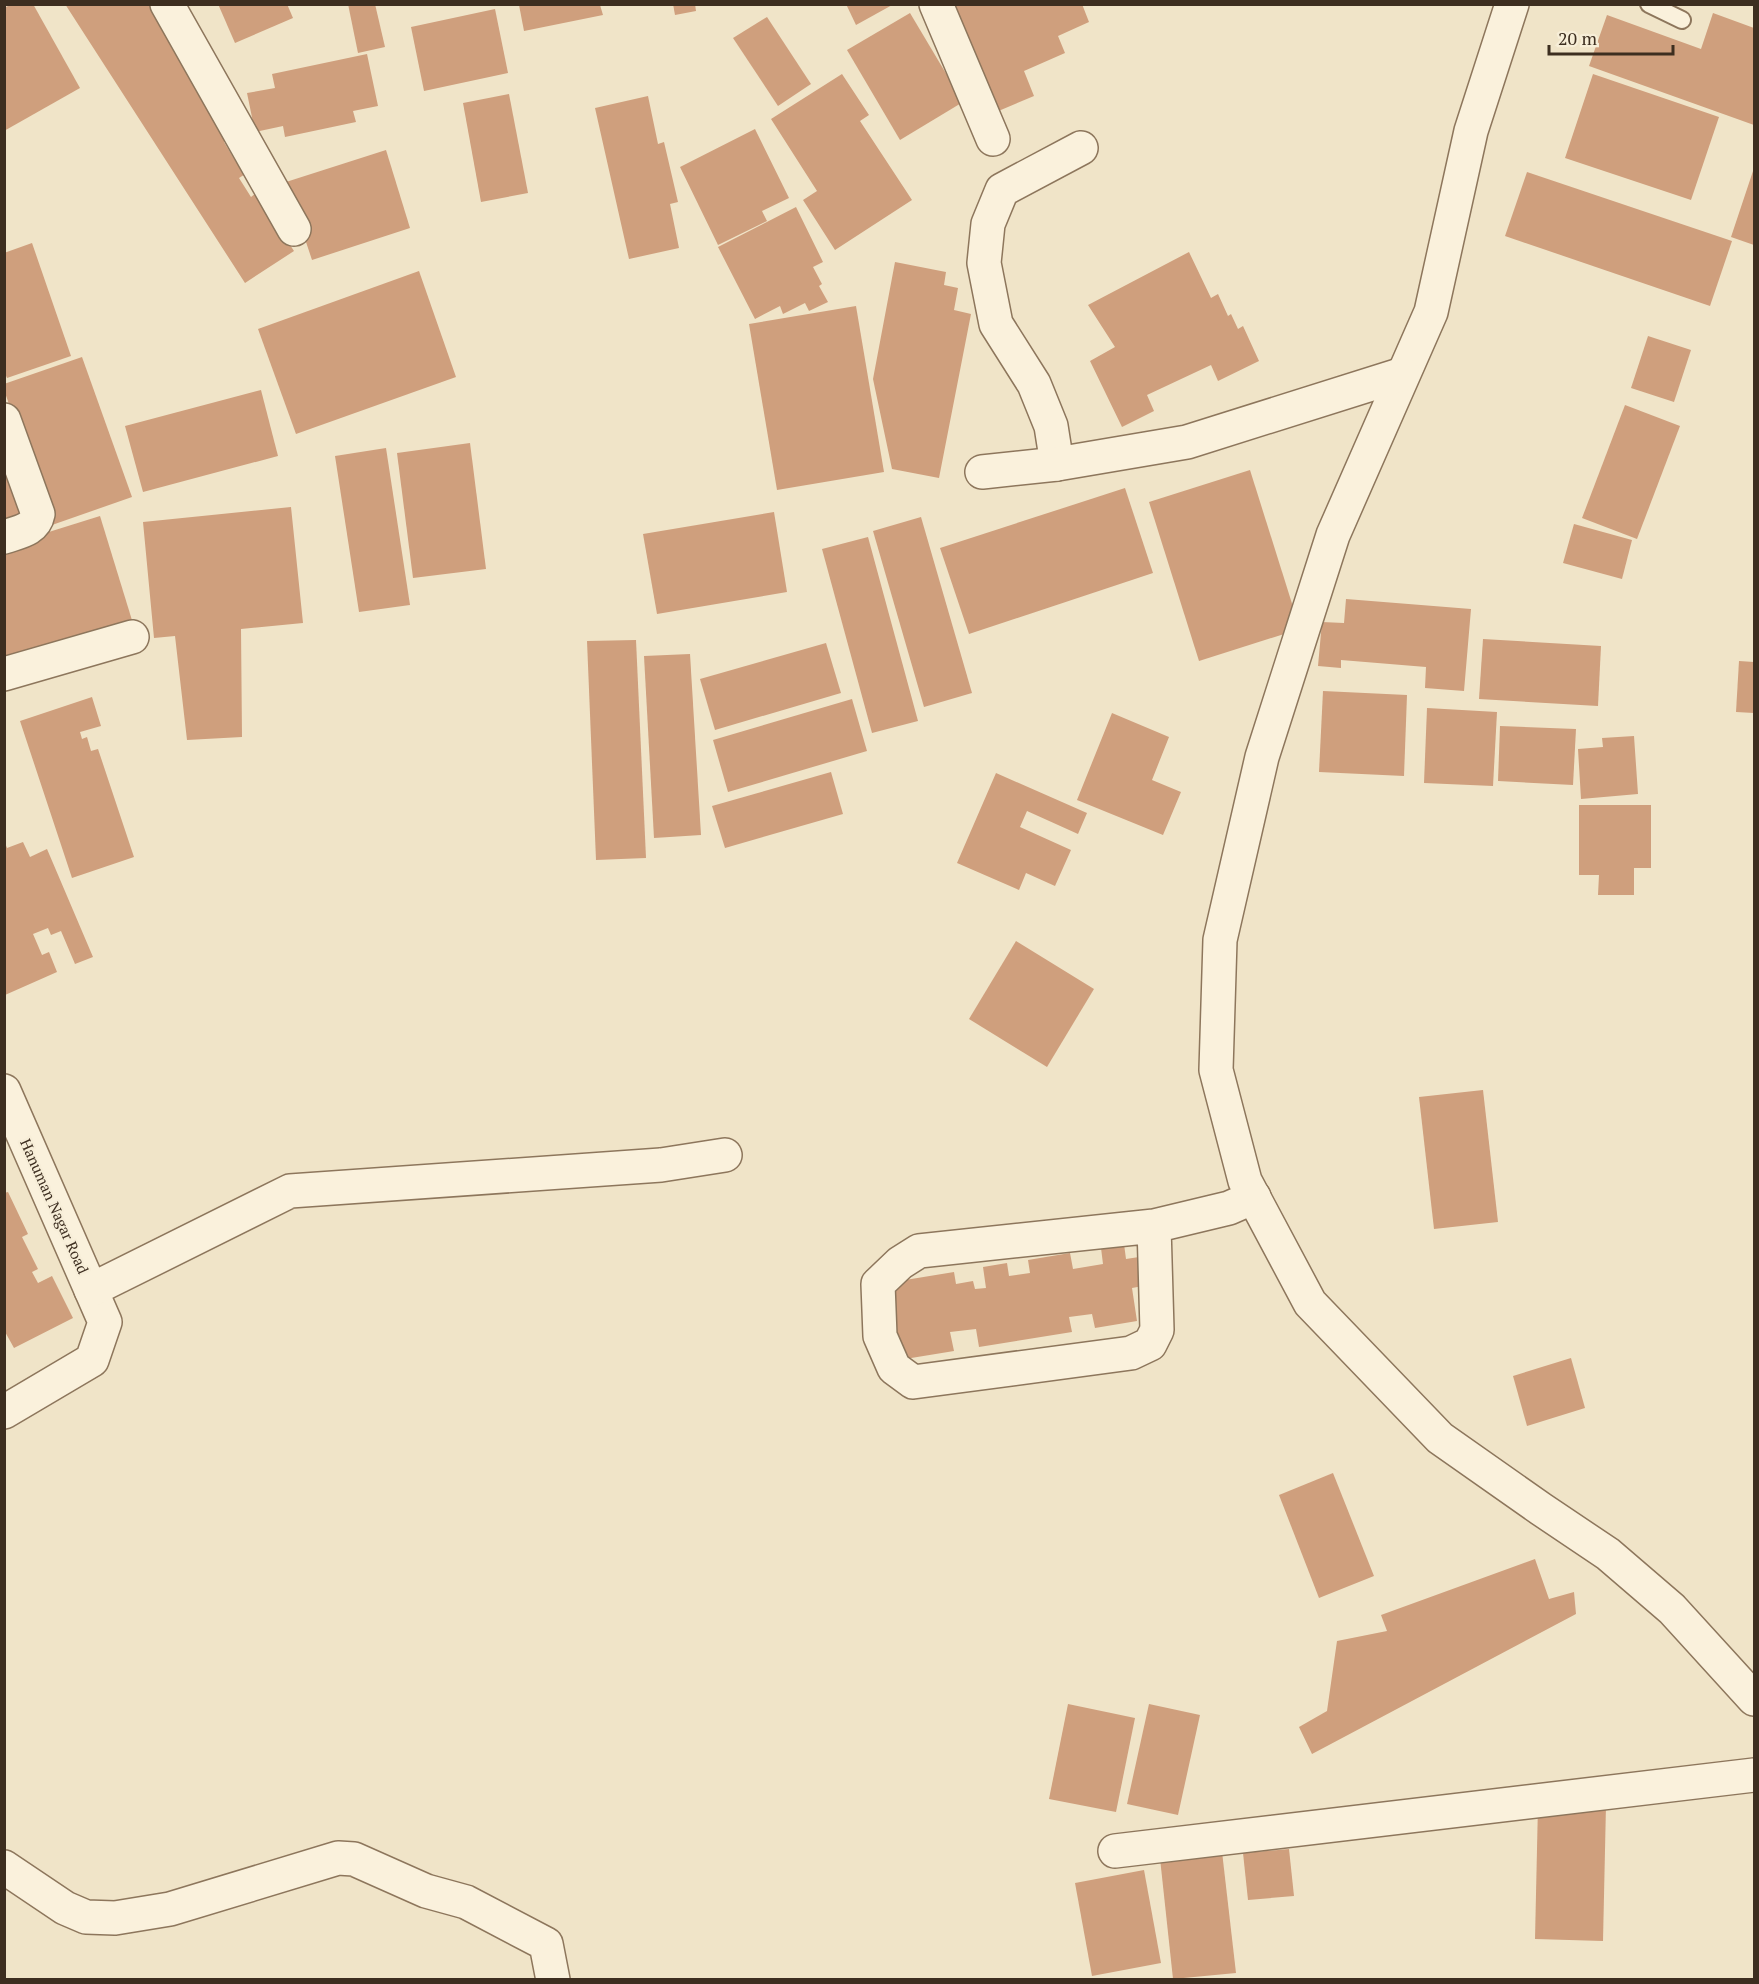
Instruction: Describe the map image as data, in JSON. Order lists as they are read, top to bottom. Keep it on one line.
{"streets":{"street":["Hanuman Nagar Road"]},"scale_bar":"20 m"}
